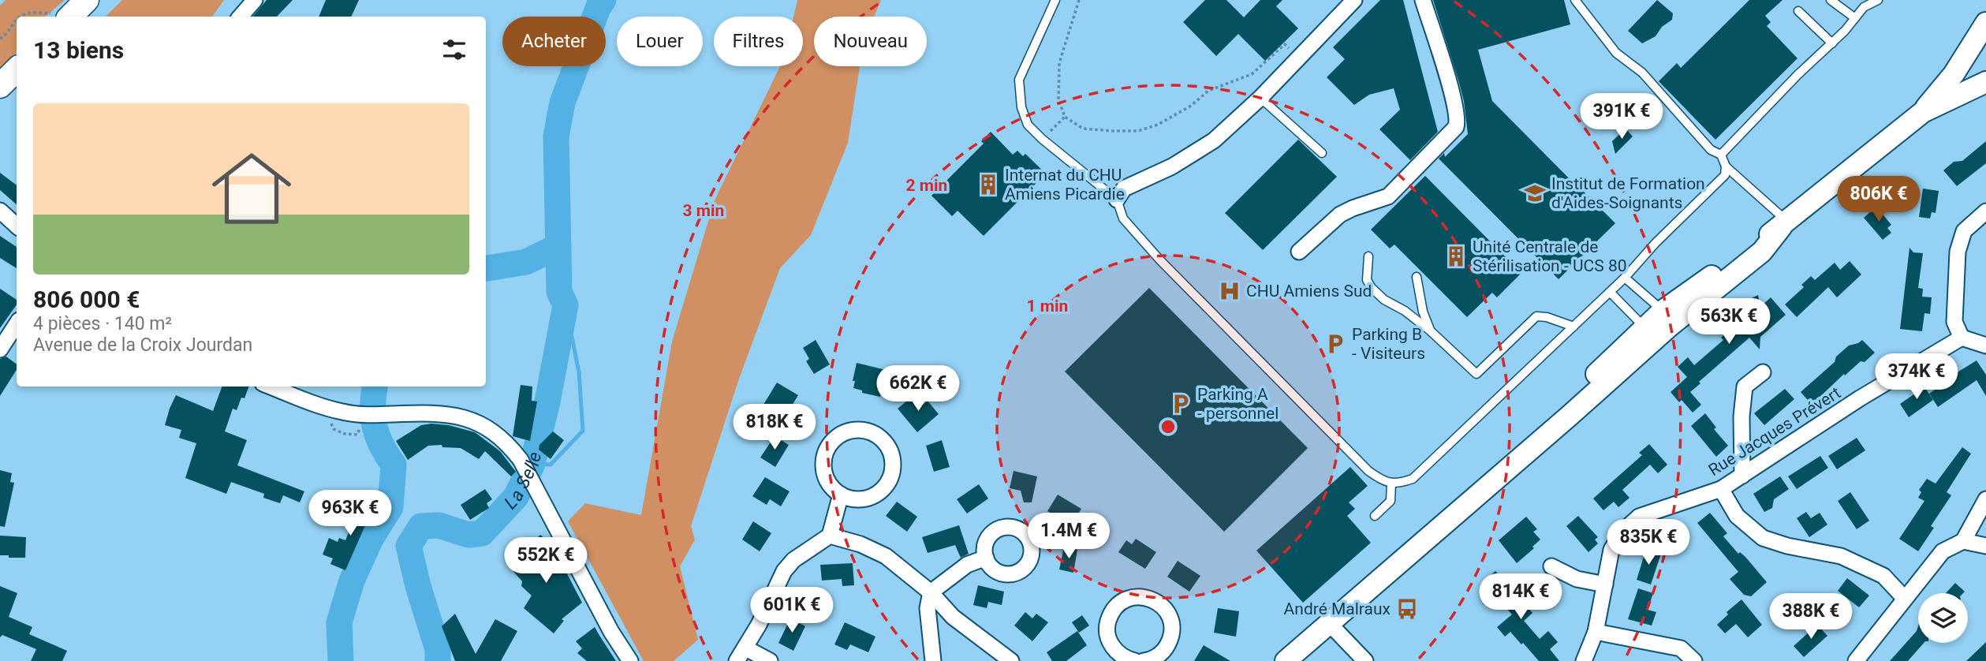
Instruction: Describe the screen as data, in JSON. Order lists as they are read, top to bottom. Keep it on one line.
{"streets":{"street":["Rue Jacques Prévert"]},"water":["La Selle"],"places":{"building":["Internat du CHU Amiens Picardie","Unité Centrale de Stérilisation - UCS 80"],"school or university":["Institut de Formation d'Aides-Soignants"],"hospital":["CHU Amiens Sud"],"parking":["Parking B - Visiteurs","Parking A - personnel"],"bus stop":["André Malraux"]},"page":{"chip":["Acheter","Louer","Filtres","Nouveau"],"heading":"13 biens","list":[{"name":"806 000 €","note":"4 pièces · 140 m² · Avenue de la Croix Jourdan"}],"price":["391K €","806K €","563K €","374K €","662K €","818K €","963K €","1.4M €","835K €","552K €","814K €","601K €","388K €"]},"rings":["2 min","3 min","1 min"]}
